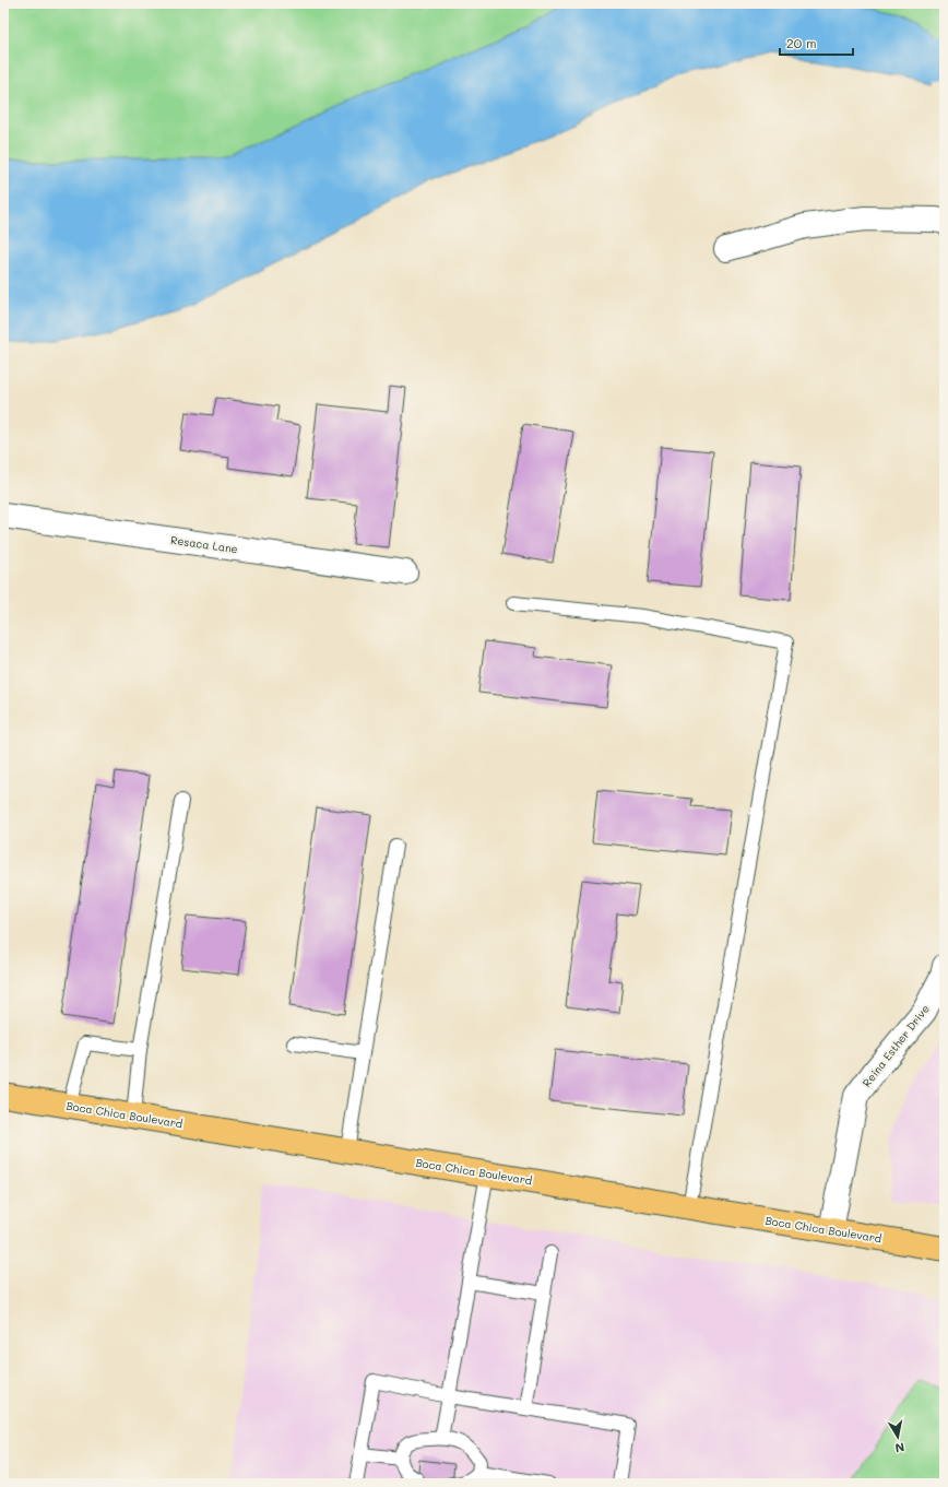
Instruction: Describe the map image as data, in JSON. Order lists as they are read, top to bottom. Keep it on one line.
{"streets":{"main road":["Boca Chica Boulevard"],"street":["Resaca Lane","Reina Esther Drive"]},"crossings":[["Reina Esther Drive","Boca Chica Boulevard"]],"scale_bar":"20 m","north":"bottom"}
